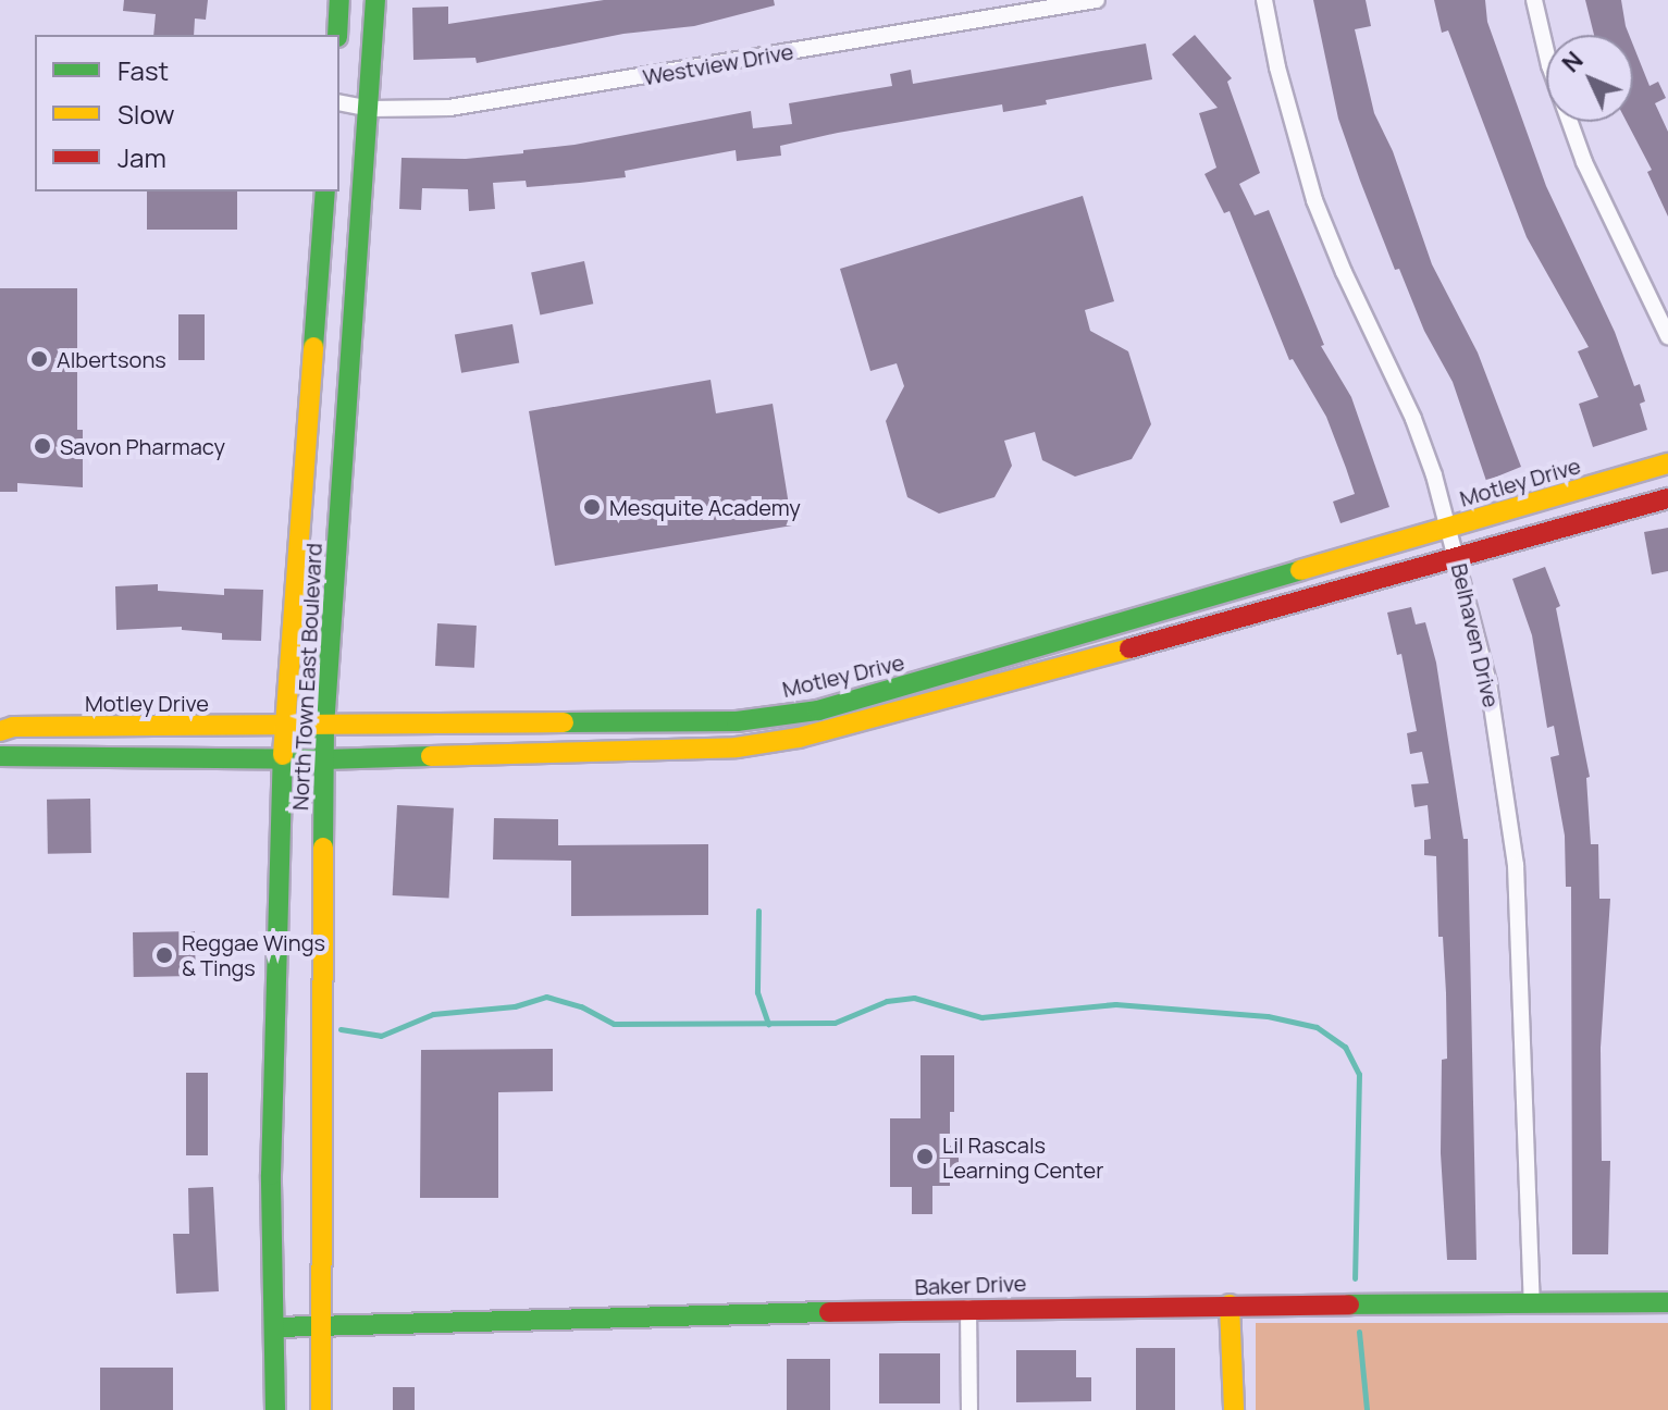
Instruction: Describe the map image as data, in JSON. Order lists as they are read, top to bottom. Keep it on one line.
{"streets":{"main road":["Motley Drive","North Town East Boulevard","Baker Drive"],"street":["Westview Drive","Belhaven Drive"]},"crossings":[["Westview Drive","North Town East Boulevard"],["Motley Drive","Belhaven Drive"],["Motley Drive","North Town East Boulevard"],["Belhaven Drive","Baker Drive"],["North Town East Boulevard","Baker Drive"]],"places":["Albertsons","Savon Pharmacy","Mesquite Academy","Reggae Wings & Tings","Lil Rascals Learning Center"],"legend":["Fast","Slow","Jam"],"north":"top left"}
